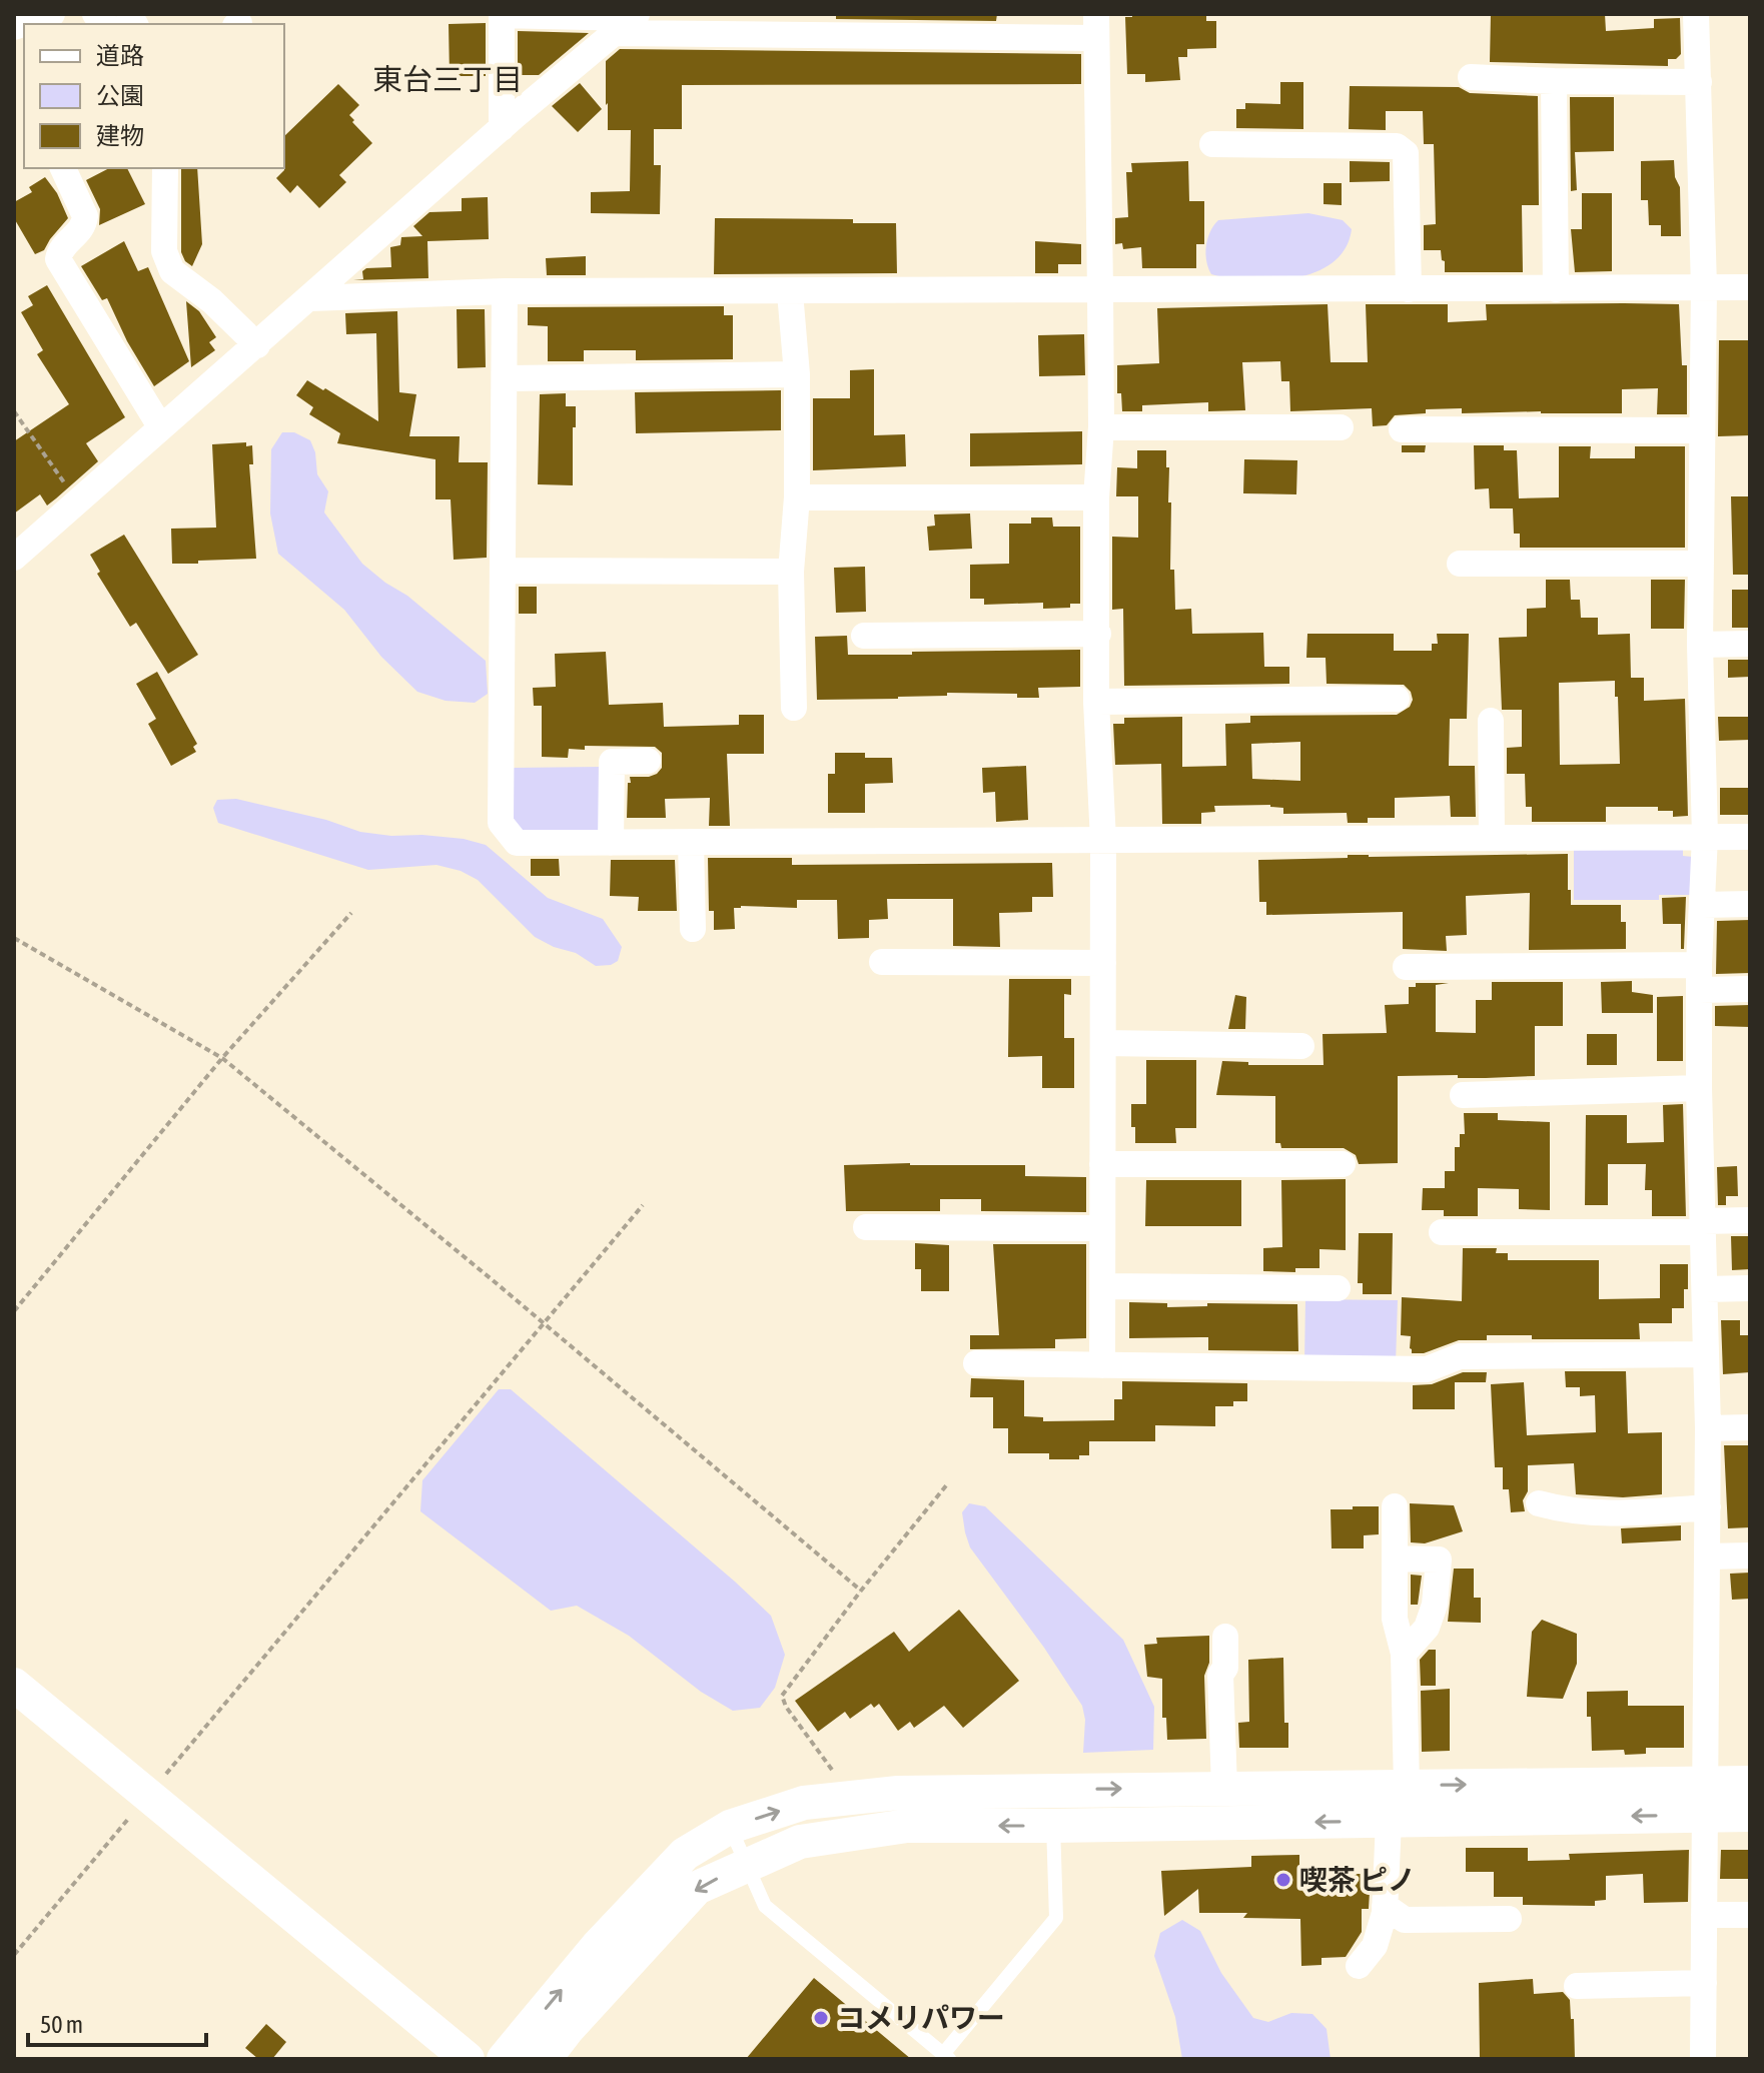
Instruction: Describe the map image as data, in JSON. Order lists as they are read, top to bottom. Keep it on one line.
{"districts":["東台三丁目"],"places":["喫茶 ピノ","コメリパワー"],"legend":["道路","公園","建物"],"scale_bar":"50 m"}
